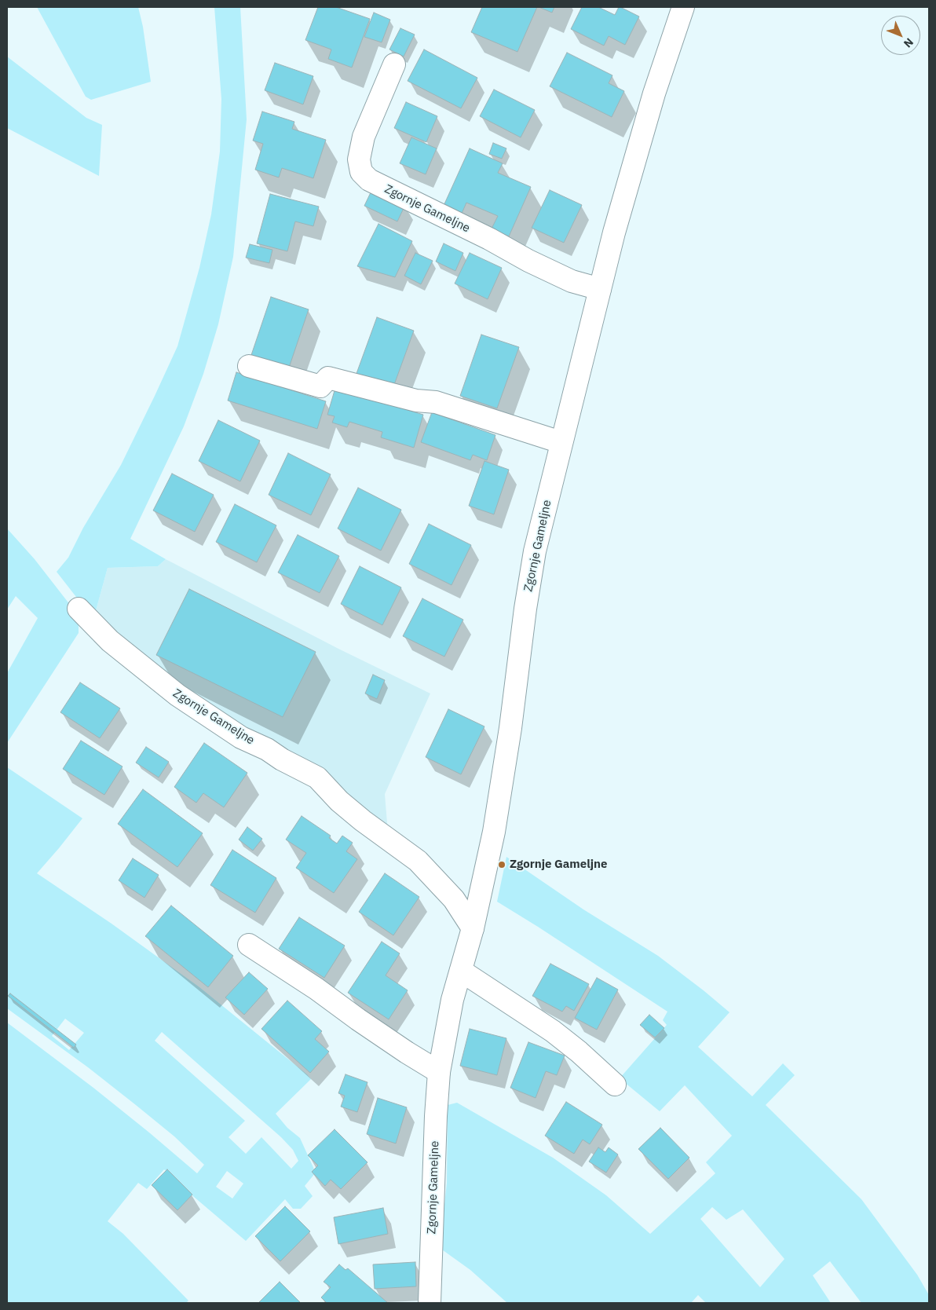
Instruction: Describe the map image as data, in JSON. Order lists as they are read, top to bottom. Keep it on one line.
{"streets":{"street":["Zgornje Gameljne"]},"places":["Zgornje Gameljne"],"north":"bottom right"}
